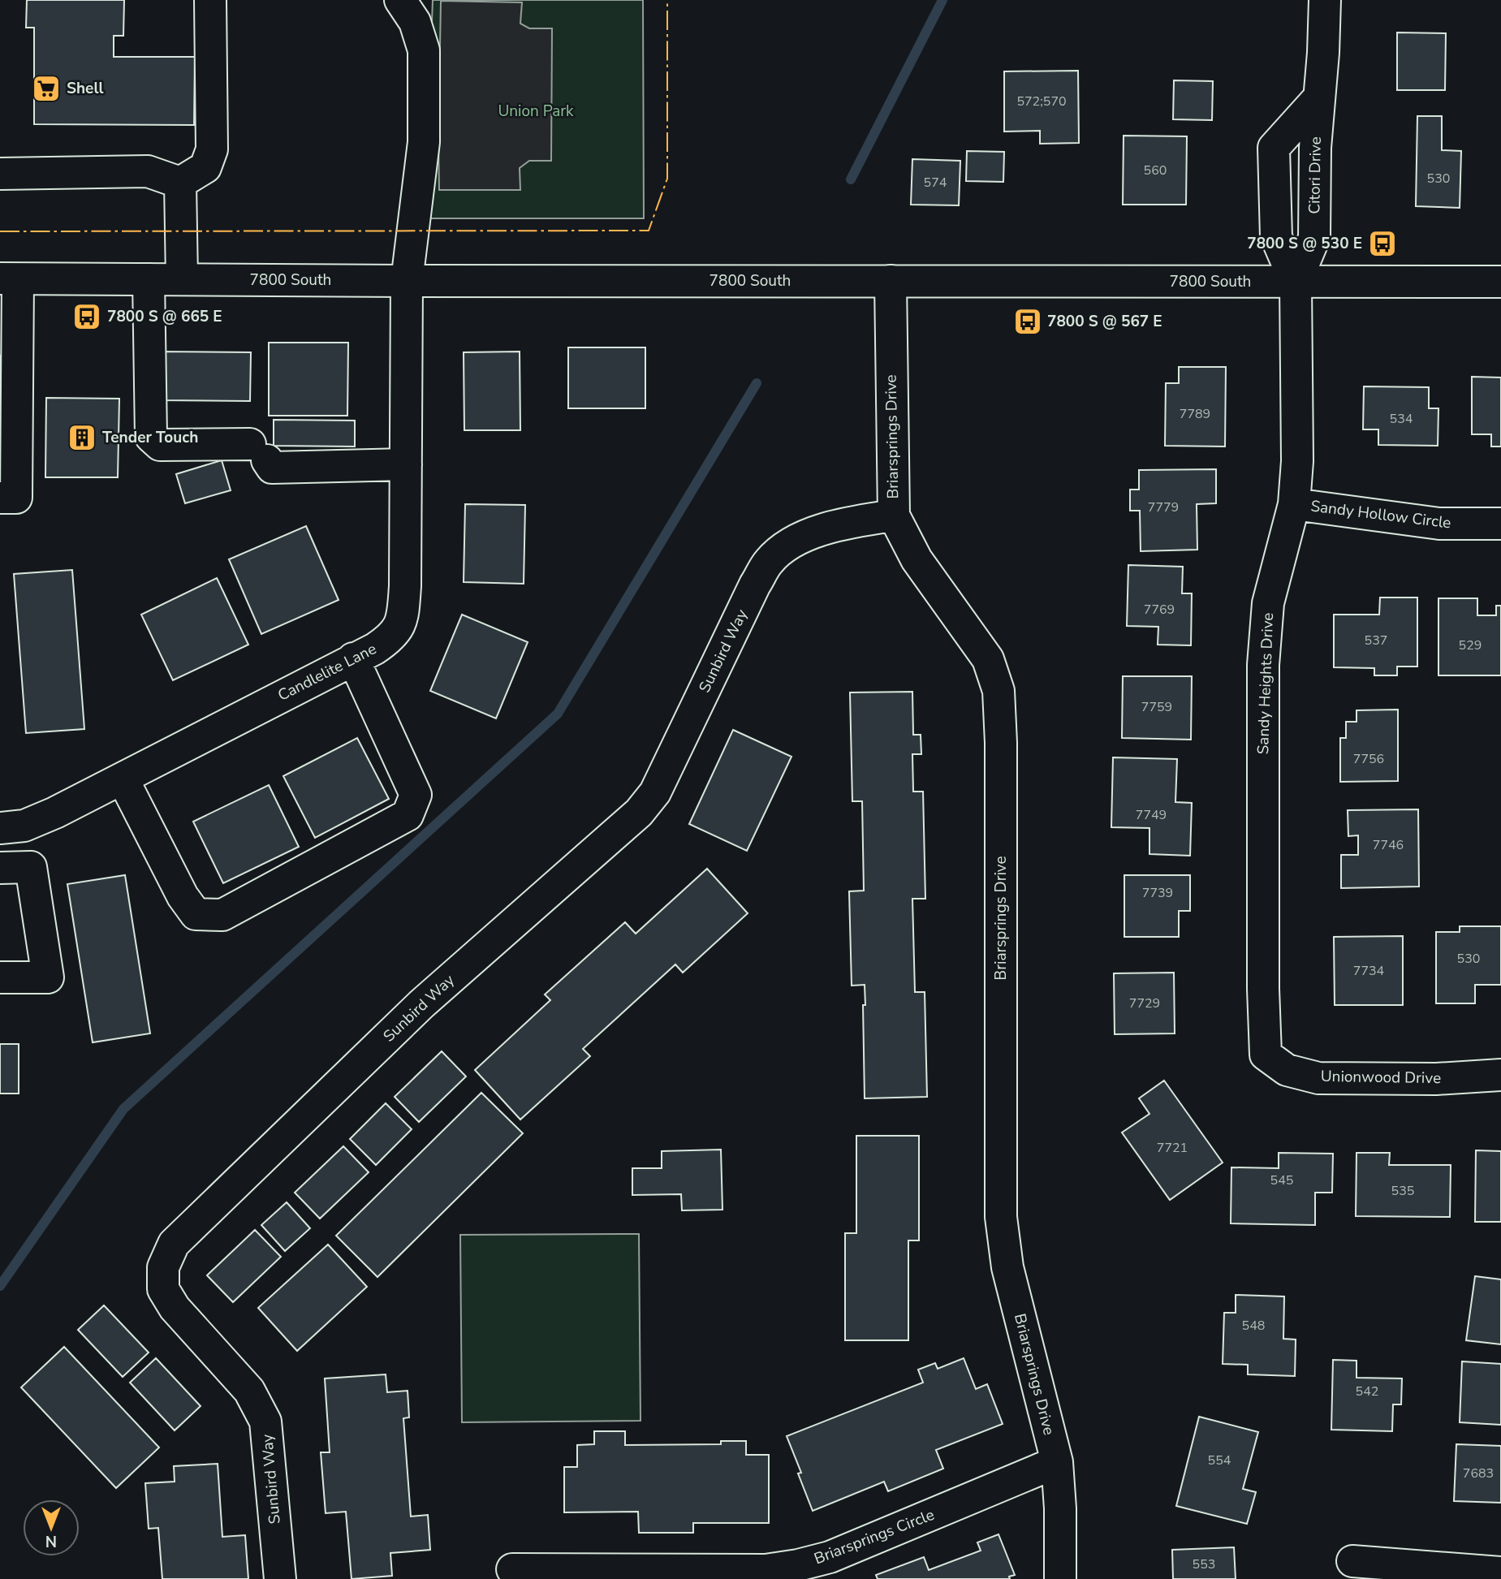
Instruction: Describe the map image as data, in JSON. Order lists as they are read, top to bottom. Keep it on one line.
{"streets":{"street":["Citori Drive","7800 South","Briarsprings Drive","Sandy Hollow Circle","Sunbird Way","Candlelite Lane","Sandy Heights Drive","Unionwood Drive","Briarsprings Circle"]},"crossings":[["Citori Drive","7800 South"],["Citori Drive","Sandy Heights Drive"],["7800 South","Briarsprings Drive"],["7800 South","Candlelite Lane"],["7800 South","Sandy Heights Drive"],["Briarsprings Drive","Sunbird Way"],["Briarsprings Drive","Briarsprings Circle"],["Sandy Hollow Circle","Sandy Heights Drive"],["Sandy Heights Drive","Unionwood Drive"]],"parks":["Union Park"],"places":{"supermarket":["Shell"],"bus stop":["7800 S @ 530 E","7800 S @ 665 E","7800 S @ 567 E"],"building":["Tender Touch"]},"house_numbers":["572;570","560","530","574","7789","534","7779","7769","537","529","7759","7756","7749","7746","7739","530","7734","7729","7721","545","535","548","542","554","7683","553"],"north":"bottom"}
